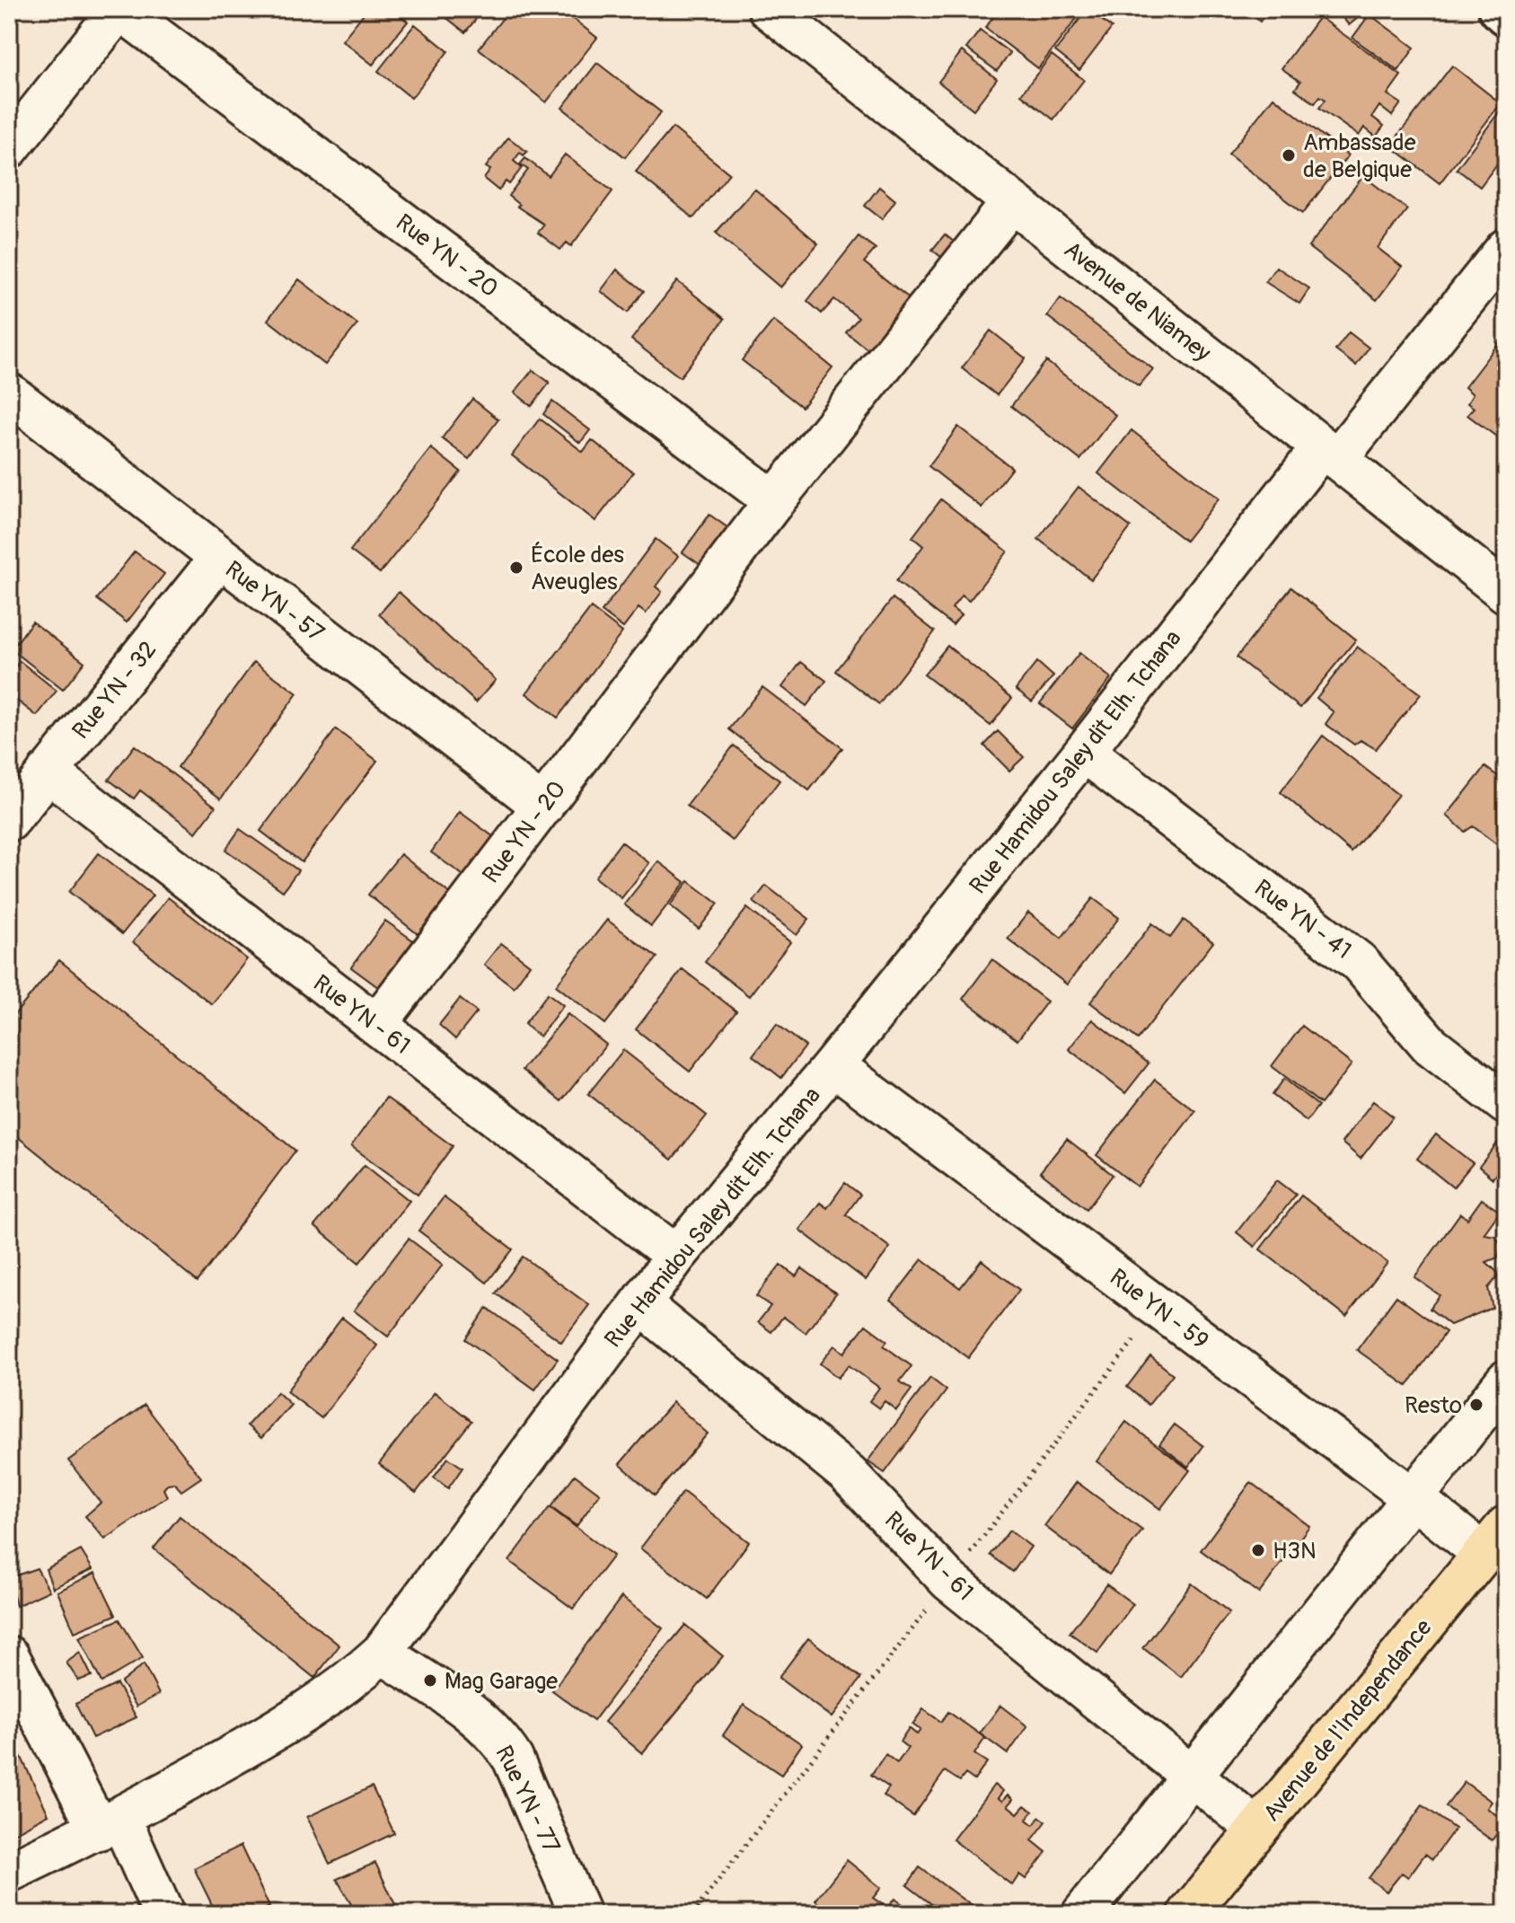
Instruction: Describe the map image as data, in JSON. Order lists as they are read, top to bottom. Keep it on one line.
{"streets":{"highway":["Avenue de l'Independance"],"street":["Rue YN - 20","Avenue de Niamey","Rue YN - 57","Rue YN - 32","Rue Hamidou Saley dit Elh. Tchana","Rue YN - 41","Rue YN - 61","Rue YN - 59","Rue YN - 77"]},"crossings":[["Rue YN - 20","Avenue de Niamey"],["Rue YN - 20","Rue YN - 57"],["Rue YN - 20","Rue YN - 61"],["Avenue de Niamey","Rue Hamidou Saley dit Elh. Tchana"],["Rue YN - 57","Rue YN - 32"],["Rue YN - 32","Rue YN - 61"],["Rue Hamidou Saley dit Elh. Tchana","Rue YN - 41"],["Rue Hamidou Saley dit Elh. Tchana","Rue YN - 61"],["Rue Hamidou Saley dit Elh. Tchana","Rue YN - 59"],["Rue Hamidou Saley dit Elh. Tchana","Rue YN - 77"],["Rue YN - 61","Avenue de l'Independance"],["Rue YN - 59","Avenue de l'Independance"]],"places":["Ambassade de Belgique","École des Aveugles","Resto","H3N","Mag Garage"]}
